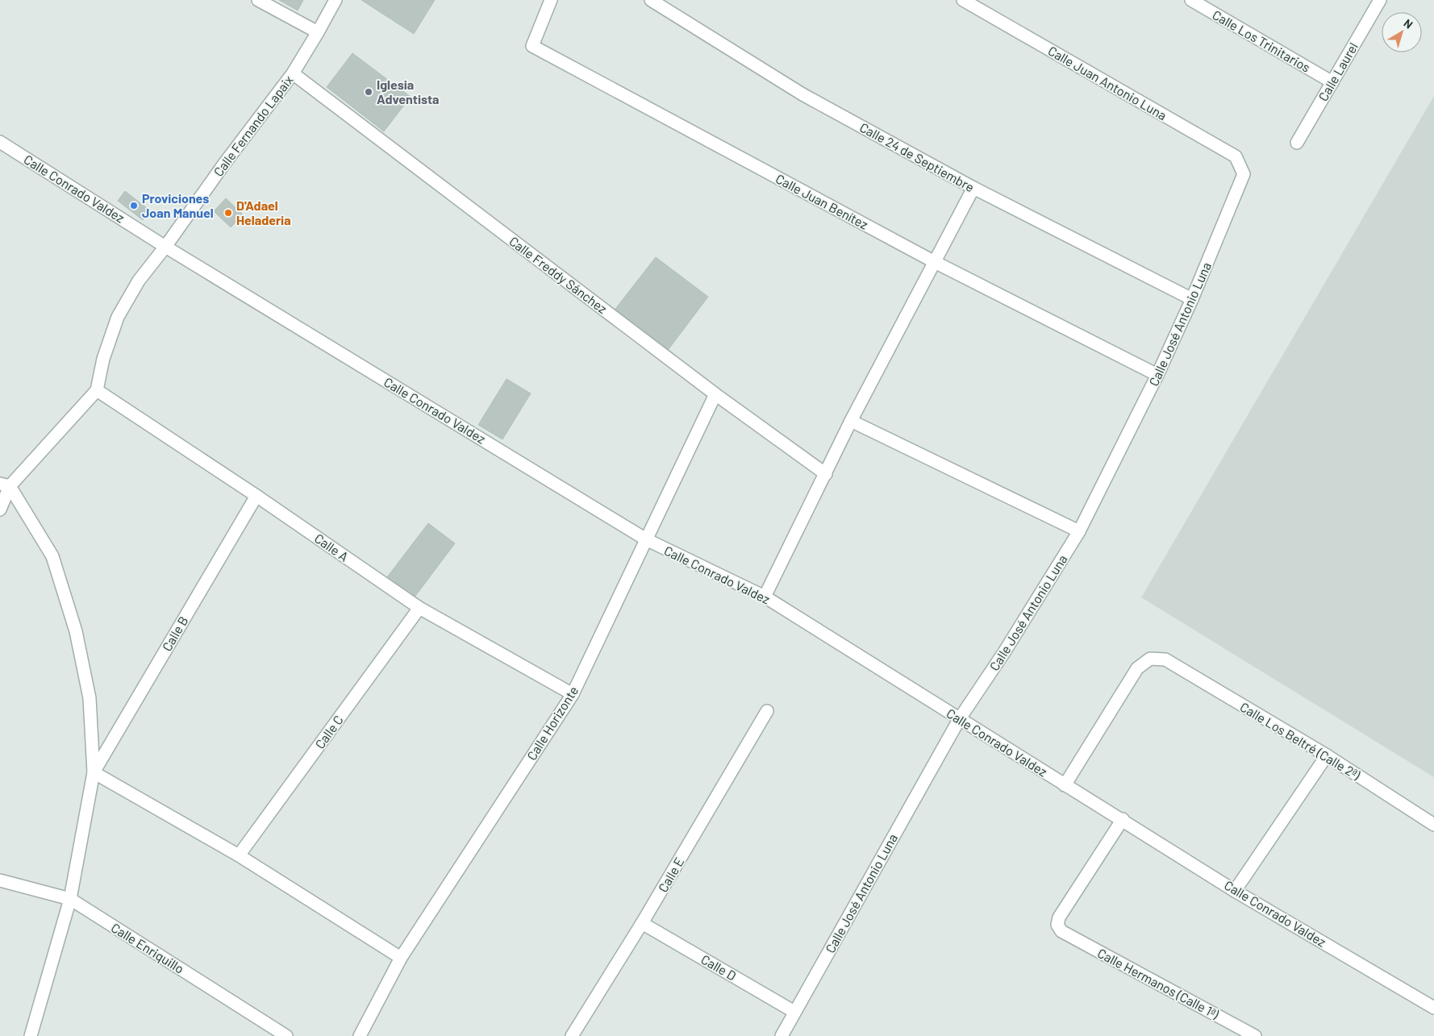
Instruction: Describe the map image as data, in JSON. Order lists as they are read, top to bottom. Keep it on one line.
{"streets":{"street":["Calle Los Trinitarios","Calle Laurel","Calle Juan Antonio Luna","Calle Fernando Lapaix","Calle 24 de Septiembre","Calle Conrado Valdez","Calle Juan Benítez","Calle Freddy Sánchez","Calle José Antonio Luna","Calle A","Calle B","Calle Horizonte","Calle C","Calle Los Beltré (Calle 2ª)","Calle E","Calle Enriquillo","Calle D","Calle Hermanos (Calle 1ª)"]},"crossings":[["Calle Los Trinitarios","Calle Laurel"],["Calle Juan Antonio Luna","Calle José Antonio Luna"],["Calle Fernando Lapaix","Calle Conrado Valdez"],["Calle Fernando Lapaix","Calle Freddy Sánchez"],["Calle Fernando Lapaix","Calle A"],["Calle 24 de Septiembre","Calle José Antonio Luna"],["Calle Conrado Valdez","Calle José Antonio Luna"],["Calle Conrado Valdez","Calle Horizonte"],["Calle Conrado Valdez","Calle Los Beltré (Calle 2ª)"],["Calle Conrado Valdez","Calle Hermanos (Calle 1ª)"],["Calle Juan Benítez","Calle José Antonio Luna"],["Calle Freddy Sánchez","Calle Horizonte"],["Calle José Antonio Luna","Calle D"],["Calle A","Calle B"],["Calle A","Calle Horizonte"],["Calle A","Calle C"],["Calle E","Calle D"]],"places":["Iglesia Adventista","Proviciones Joan Manuel","D'Adael Heladeria"],"north":"top right"}
